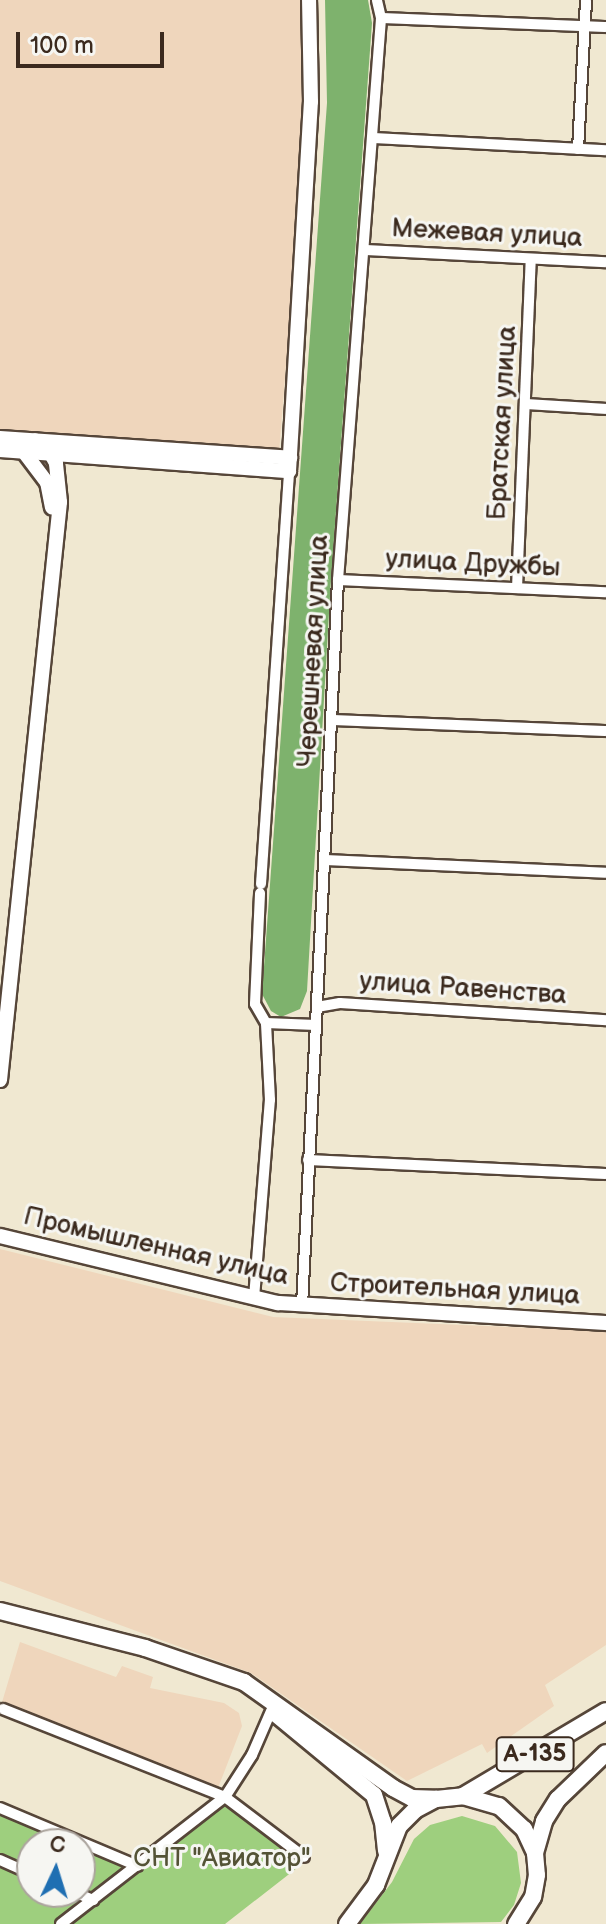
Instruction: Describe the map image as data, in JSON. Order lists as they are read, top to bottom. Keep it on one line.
{"streets":{"main road":["А-135"],"street":["Межевая улица","Братская улица","улица Дружбы","Черешневая улица","улица Равенства","Промышленная улица","Строительная улица"]},"crossings":[["Межевая улица","Братская улица"],["Межевая улица","Черешневая улица"],["Братская улица","улица Дружбы"],["улица Дружбы","Черешневая улица"],["Черешневая улица","улица Равенства"],["Черешневая улица","Промышленная улица"],["Черешневая улица","Строительная улица"],["Промышленная улица","Строительная улица"]],"parks":["СНТ \"Авиатор\""],"scale_bar":"100 m","north":"top"}
